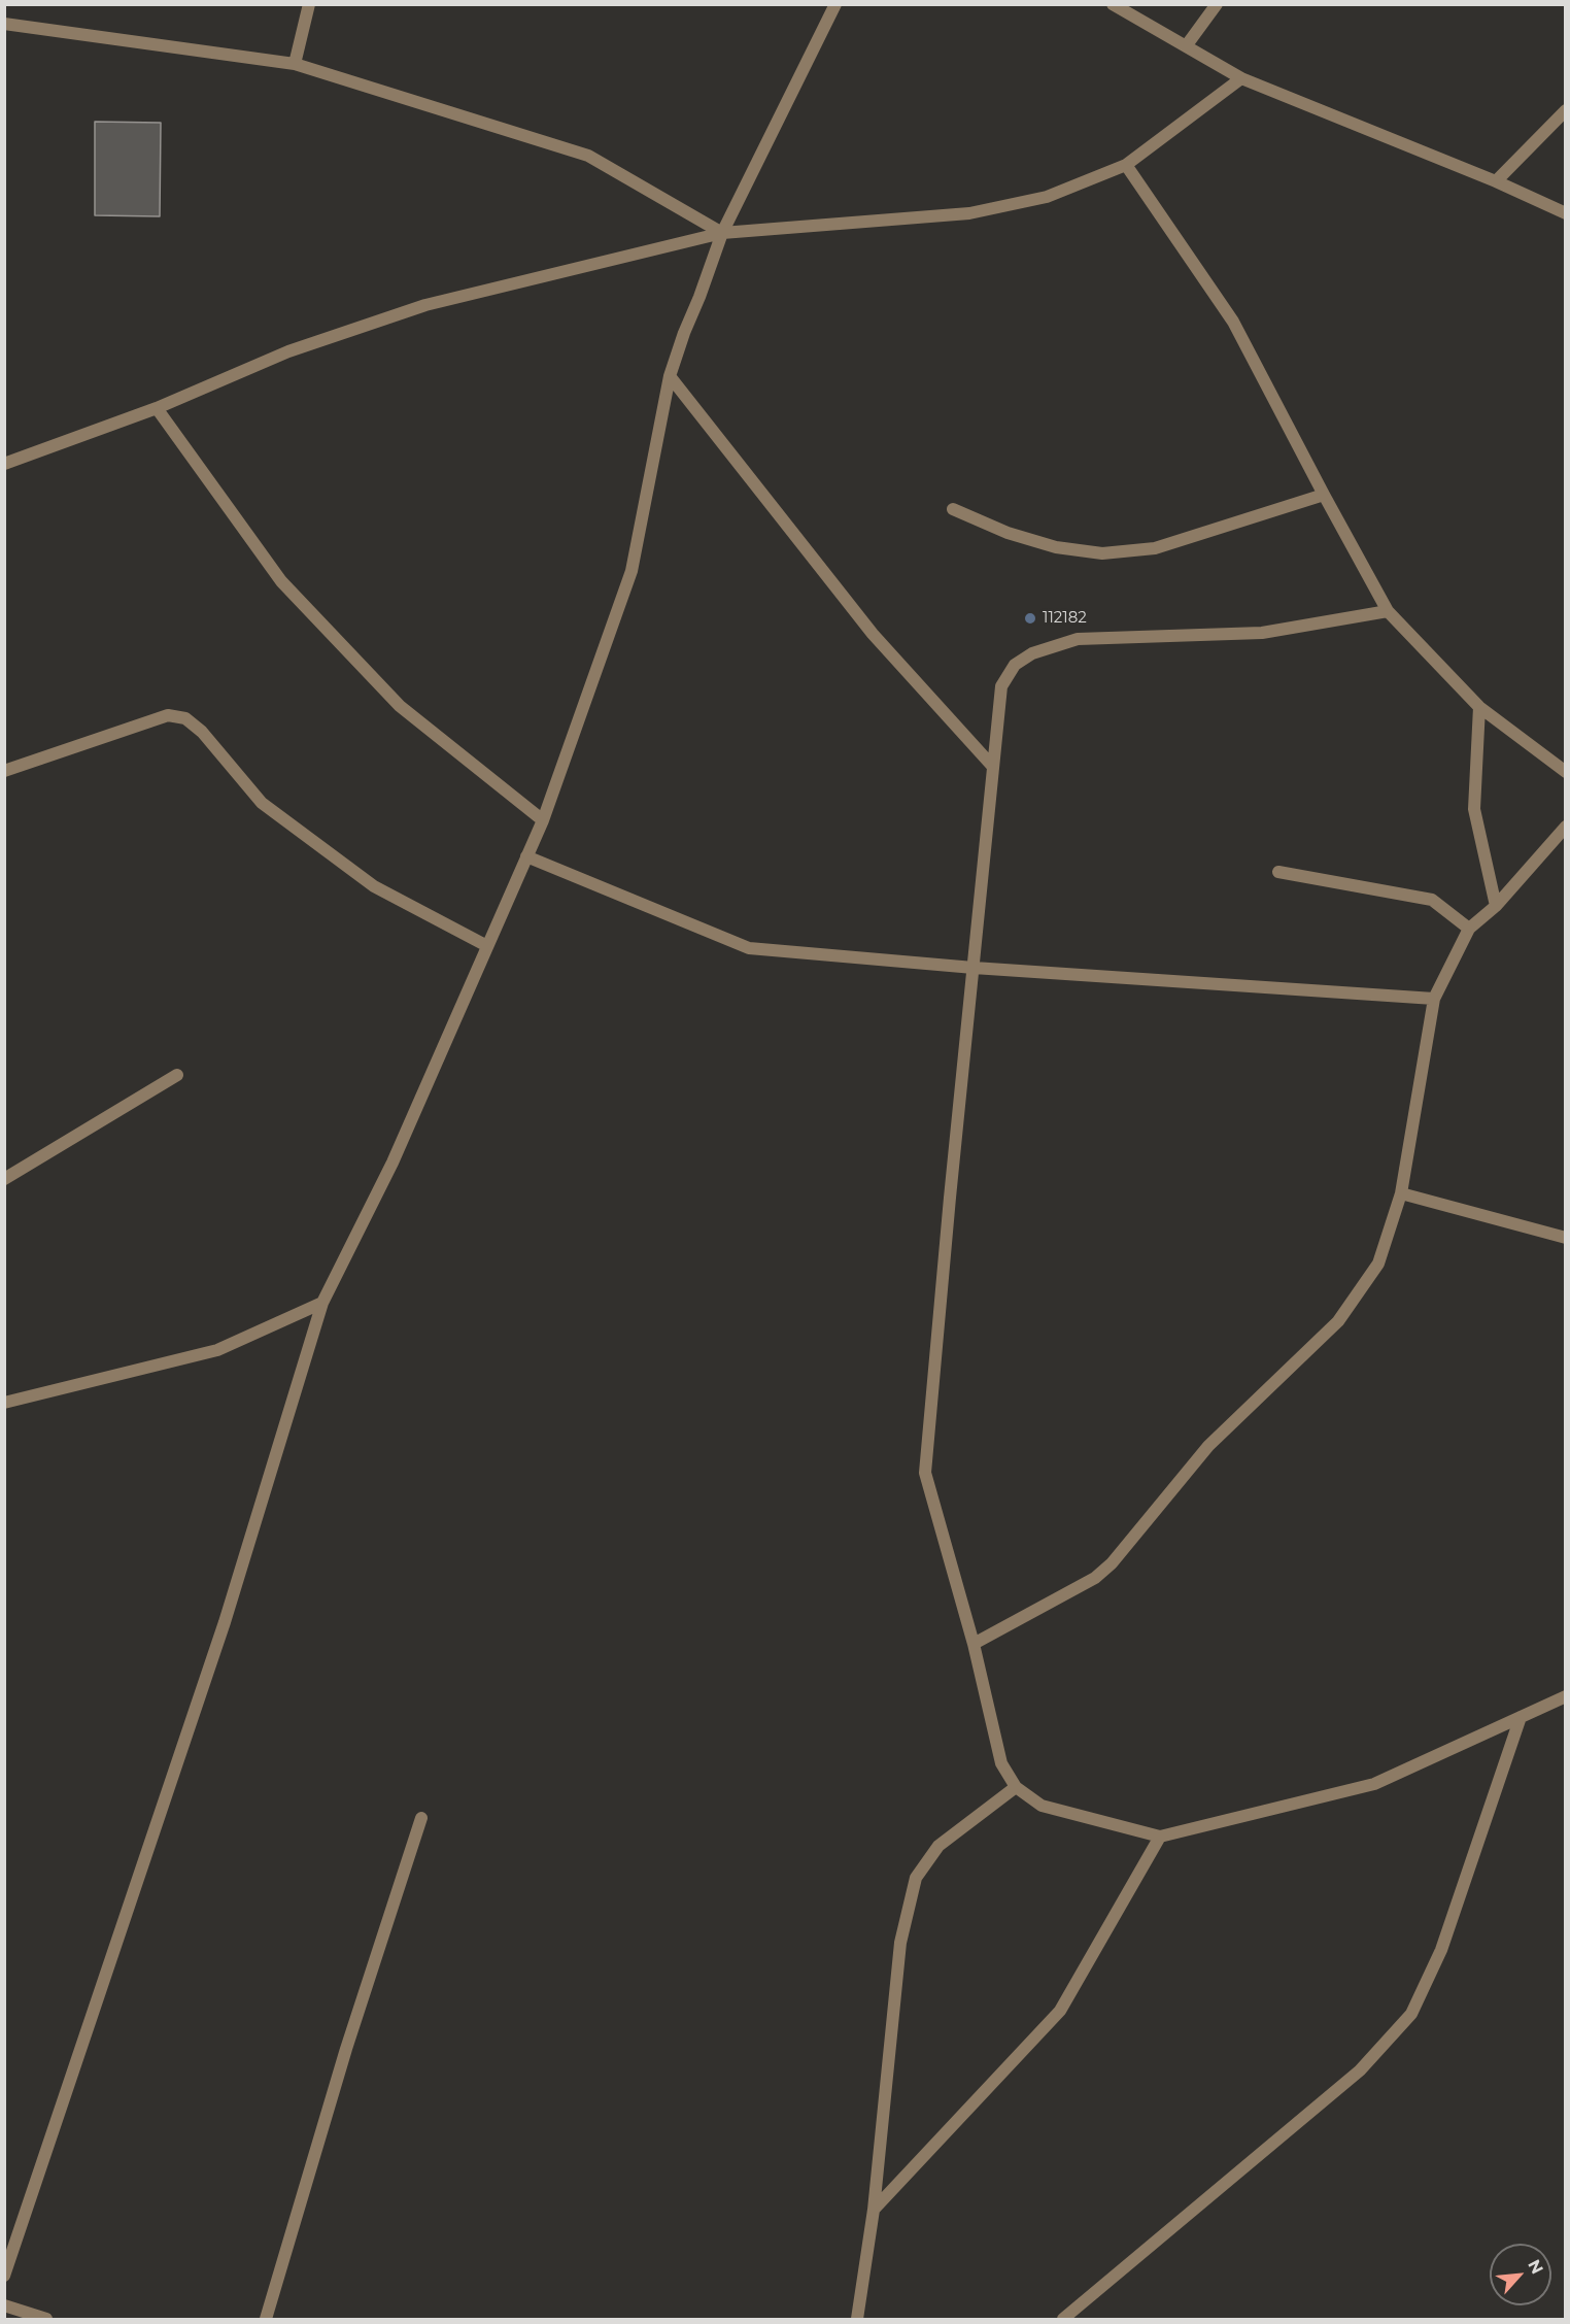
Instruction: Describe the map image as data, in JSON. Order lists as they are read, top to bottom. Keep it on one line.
{"places":["112182"],"north":"top right"}
